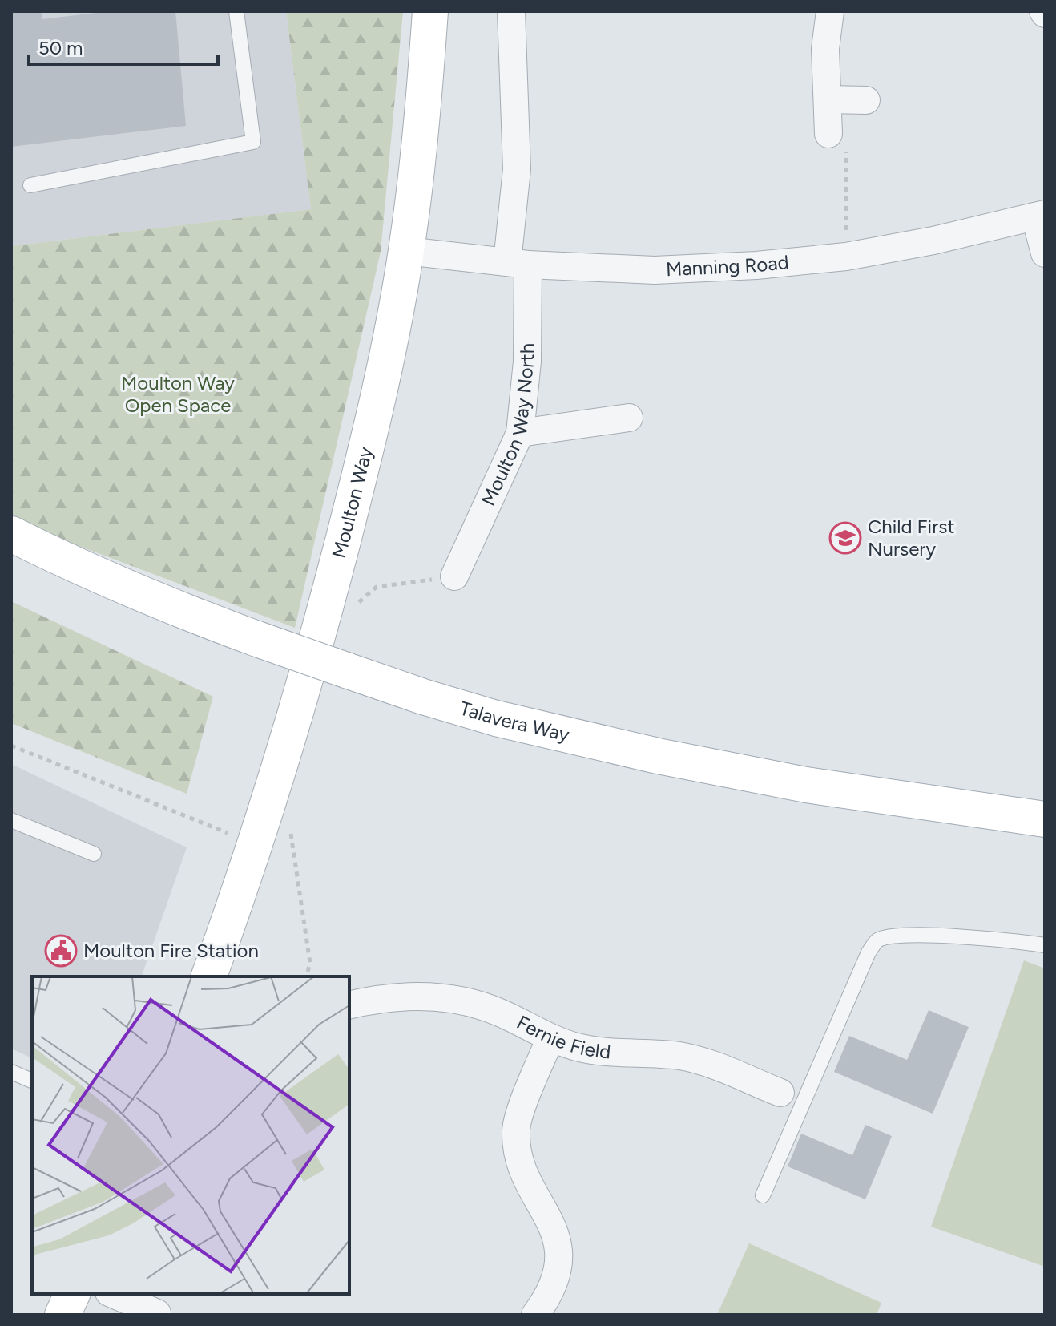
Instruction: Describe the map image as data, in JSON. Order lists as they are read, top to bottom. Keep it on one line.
{"streets":{"main road":["Moulton Way","Talavera Way"],"street":["Manning Road","Moulton Way North","Fernie Field"]},"crossings":[["Manning Road","Moulton Way North"],["Manning Road","Moulton Way"]],"parks":["Moulton Way Open Space"],"places":{"school or university":["Child First Nursery"],"public building":["Moulton Fire Station"]},"scale_bar":"50 m"}
